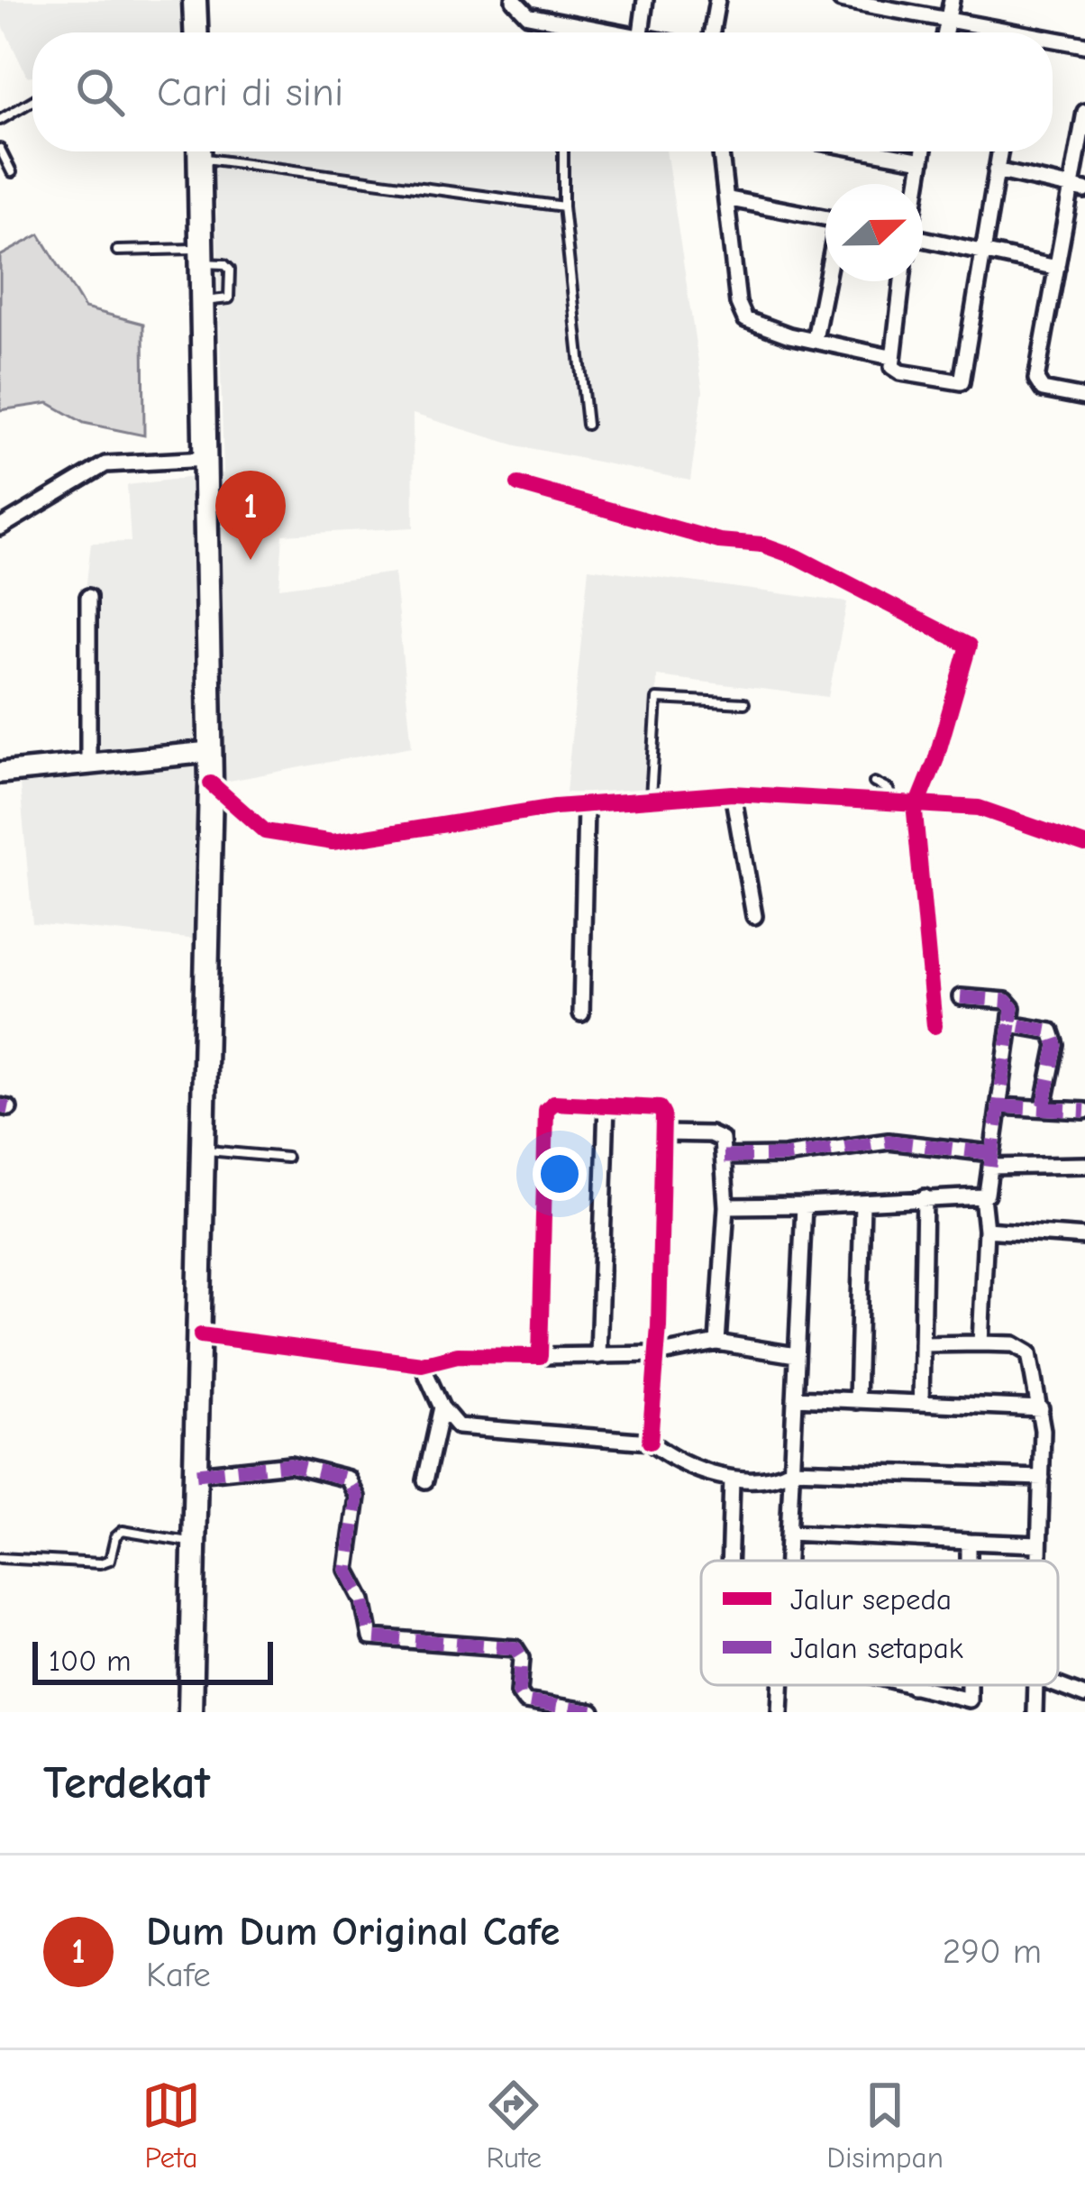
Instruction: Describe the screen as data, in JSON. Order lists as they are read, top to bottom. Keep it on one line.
{"legend":["Jalur sepeda","Jalan setapak"],"scale_bar":"100 m","north":"right","page":{"search":"Cari di sini","pins":"1","scale":"100 m","heading":"Terdekat","list":[{"mark":"1","name":"Dum Dum Original Cafe","note":"Kafe","value":"290 m"}],"nav":["Peta","Rute","Disimpan"]}}
